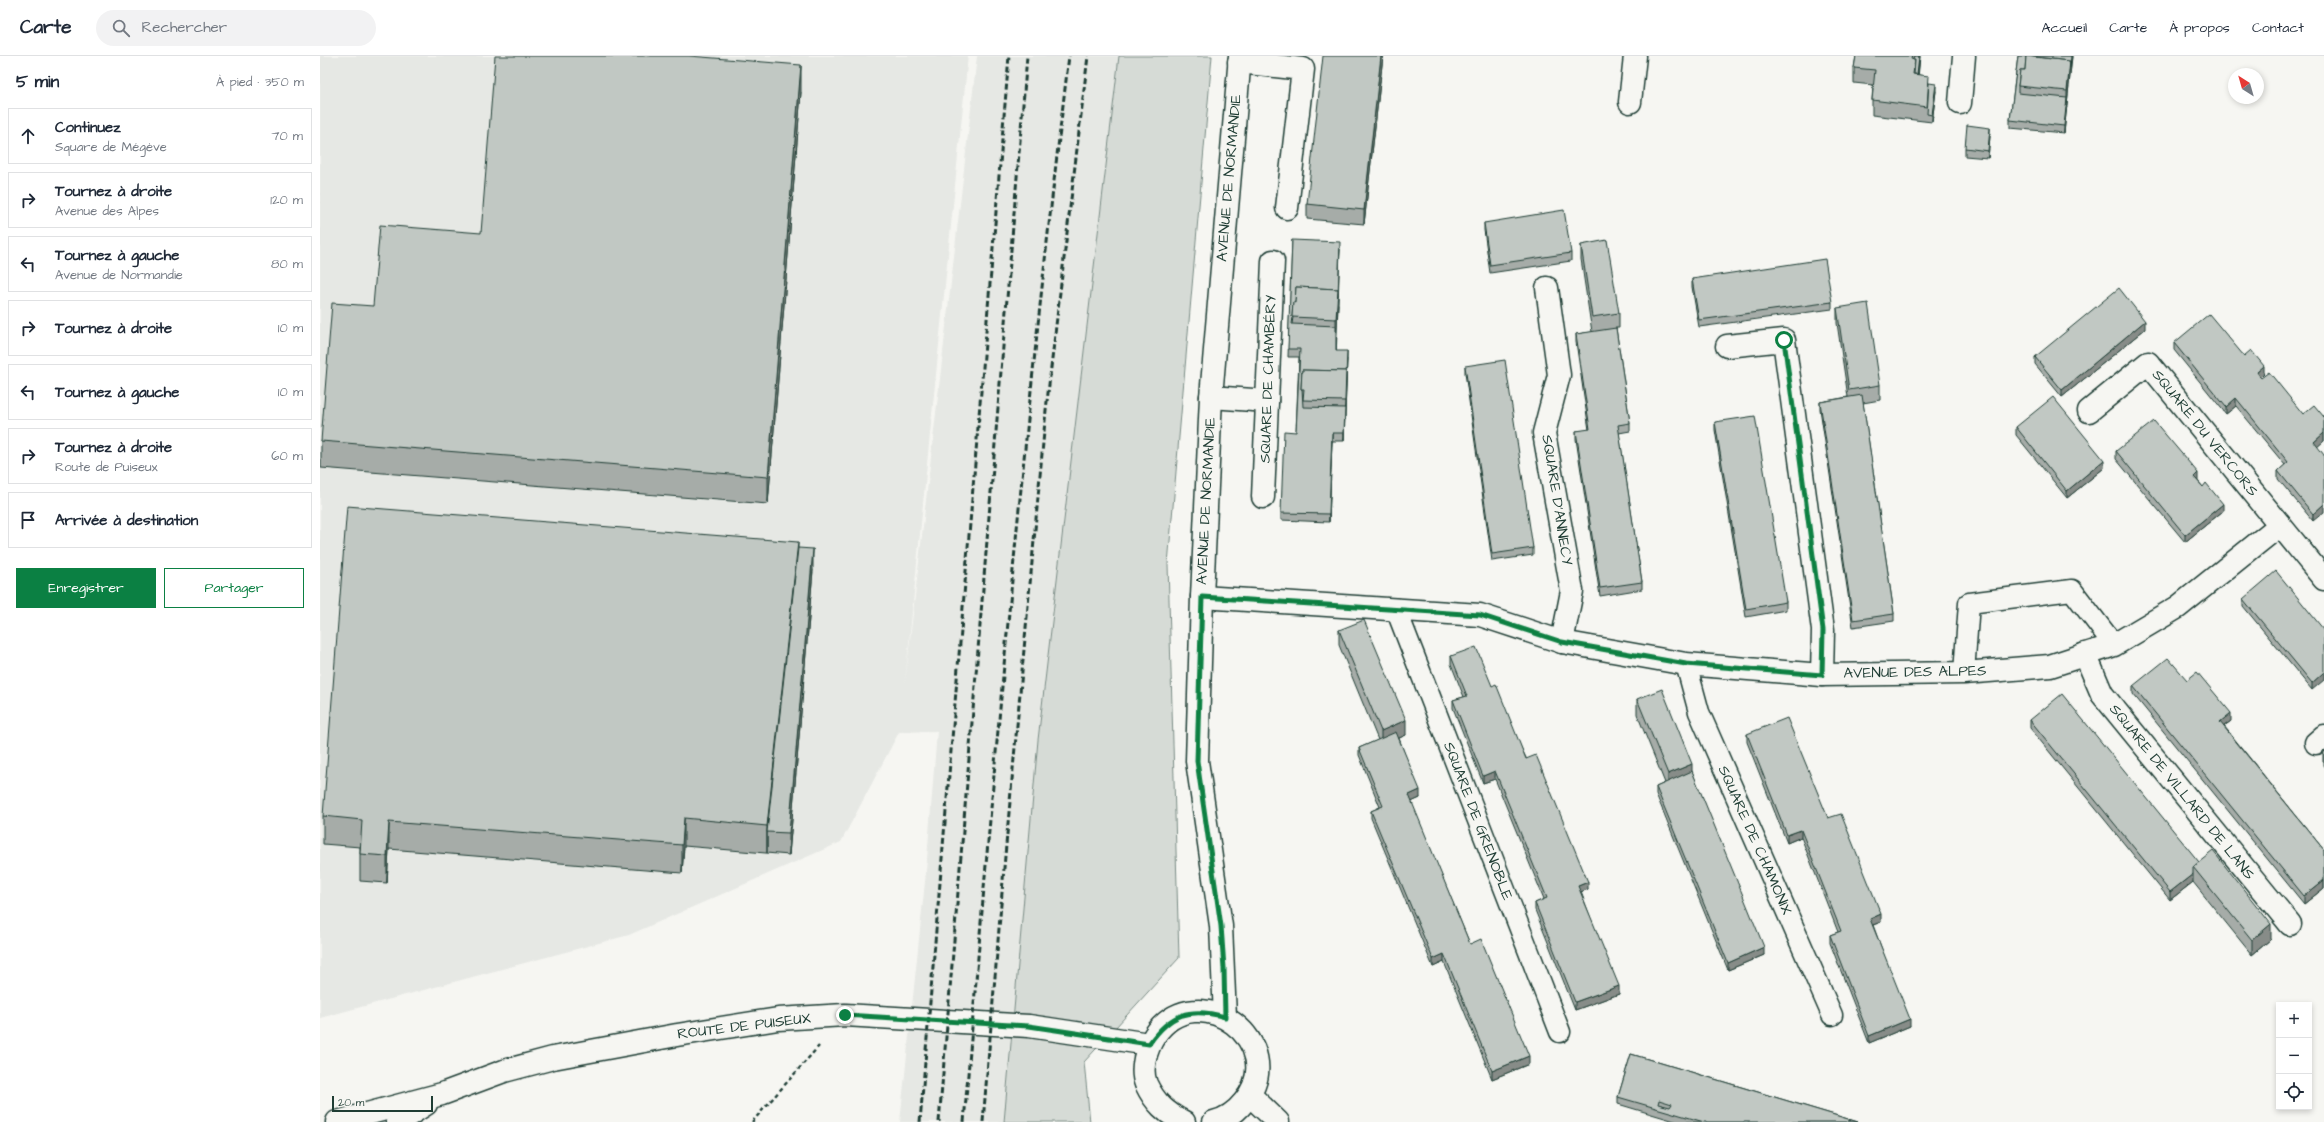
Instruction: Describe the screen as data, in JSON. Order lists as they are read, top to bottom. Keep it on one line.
{"streets":{"street":["AVENUE DE NORMANDIE","SQUARE DE CHAMBÉRY","SQUARE DU VERCORS","SQUARE D'ANNECY","AVENUE DES ALPES","SQUARE DE VILLARD DE LANS","ROUTE DE PUISEUX"],"lane":["SQUARE DE GRENOBLE","SQUARE DE CHAMONIX"]},"crossings":[["AVENUE DE NORMANDIE","AVENUE DES ALPES"],["SQUARE DU VERCORS","AVENUE DES ALPES"],["SQUARE D'ANNECY","AVENUE DES ALPES"],["AVENUE DES ALPES","SQUARE DE VILLARD DE LANS"],["AVENUE DES ALPES","SQUARE DE GRENOBLE"],["AVENUE DES ALPES","SQUARE DE CHAMONIX"]],"scale_bar":"20 m","north":"top left","page":{"header":"Carte","search":"Rechercher","nav":["Accueil","Carte","À propos","Contact"],"heading":["5 min","À pied · 350 m"],"list":[["Continuez","Square de Mégève","70 m"],["Tournez à droite","Avenue des Alpes","120 m"],["Tournez à gauche","Avenue de Normandie","80 m"],["Tournez à droite","10 m"],["Tournez à gauche","10 m"],["Tournez à droite","Route de Puiseux","60 m"],"Arrivée à destination"],"buttons":["Enregistrer","Partager"],"map_buttons":["+","−"],"scale":"20 m"}}
